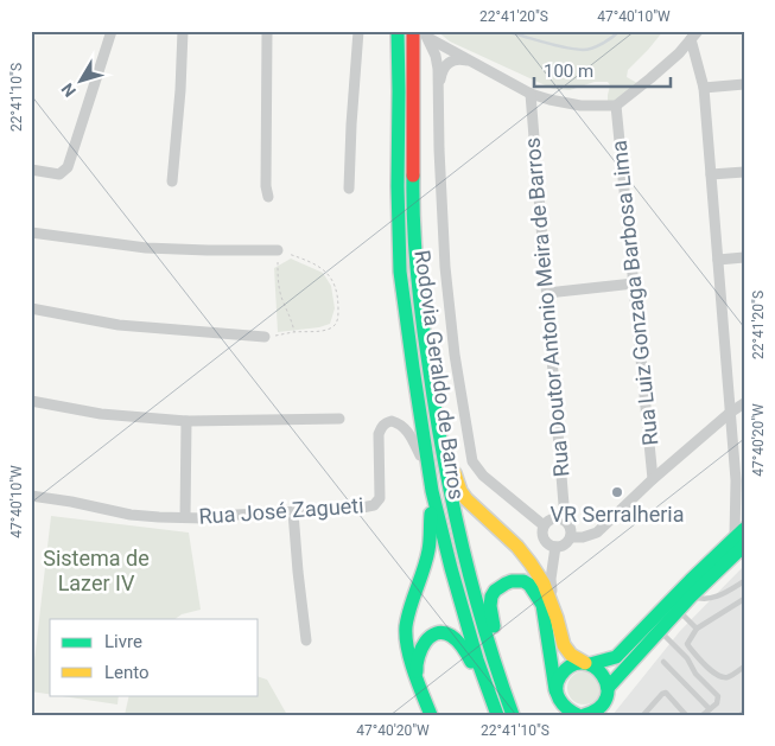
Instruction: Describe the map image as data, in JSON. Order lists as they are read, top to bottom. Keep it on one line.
{"streets":{"main road":["Rodovia Geraldo de Barros"],"street":["Rua Luiz Gonzaga Barbosa Lima","Rua Doutor Antonio Meira de Barros","Rua José Zagueti"]},"crossings":[["Rodovia Geraldo de Barros","Rua José Zagueti"]],"parks":["Sistema de Lazer IV"],"places":["VR Serralheria"],"legend":["Livre","Lento"],"scale_bar":"100 m","north":"bottom left","coordinates":["22°41'20\"S","47°40'10\"W","22°41'10\"S","47°40'20\"W"]}
